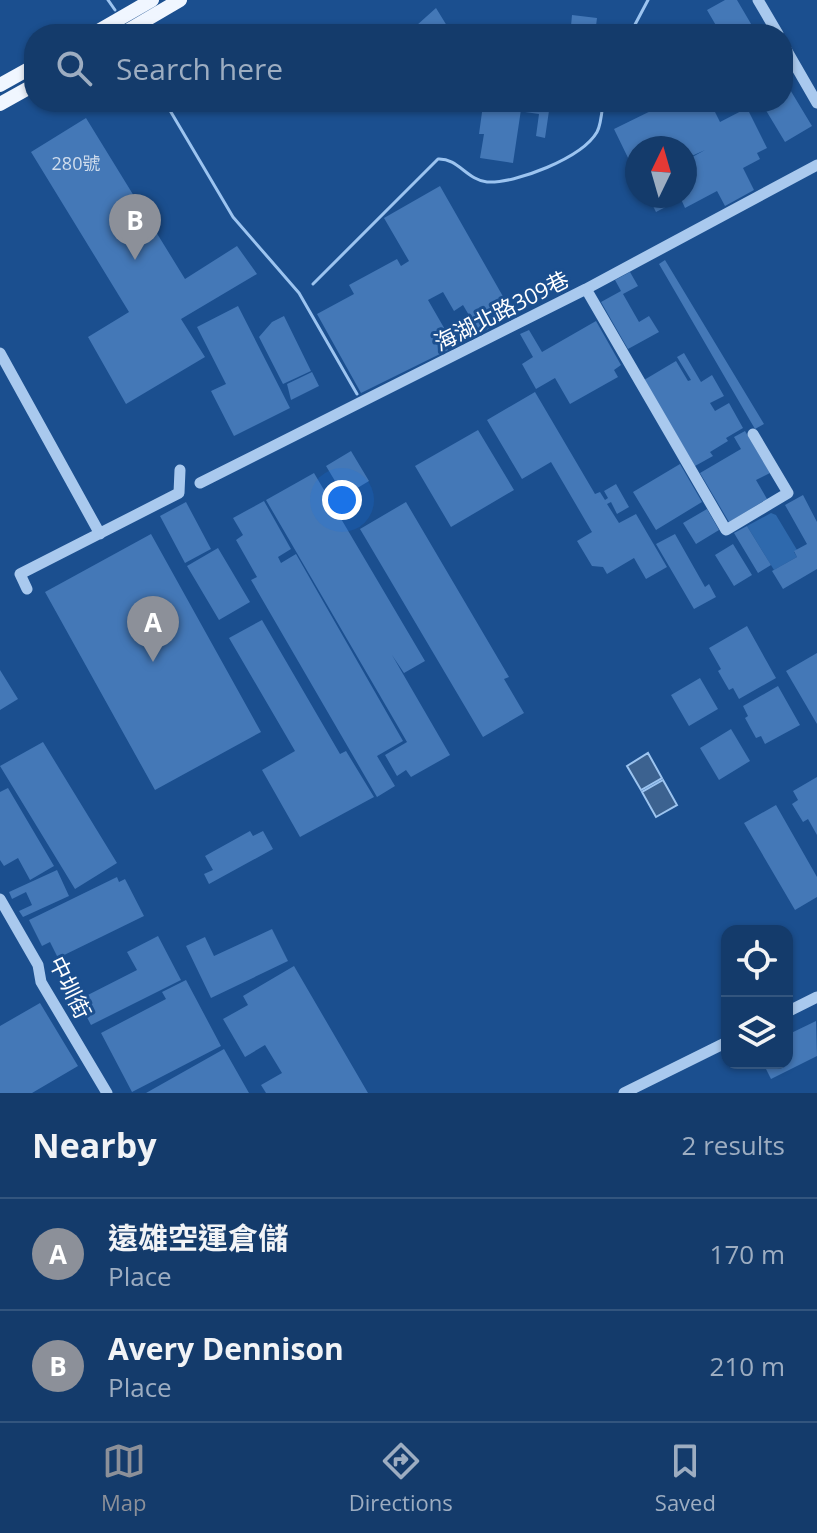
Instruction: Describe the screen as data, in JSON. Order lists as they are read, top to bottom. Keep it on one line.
{"streets":{"street":["海湖北路309巷","中圳街"]},"house_numbers":["280號"],"north":"top","page":{"search":"Search here","pins":["B","A"],"heading":["Nearby","2 results"],"list":[{"mark":"A","name":"遠雄空運倉儲","note":"Place","value":"170 m"},{"mark":"B","name":"Avery Dennison","note":"Place","value":"210 m"}],"nav":["Map","Directions","Saved"]}}
